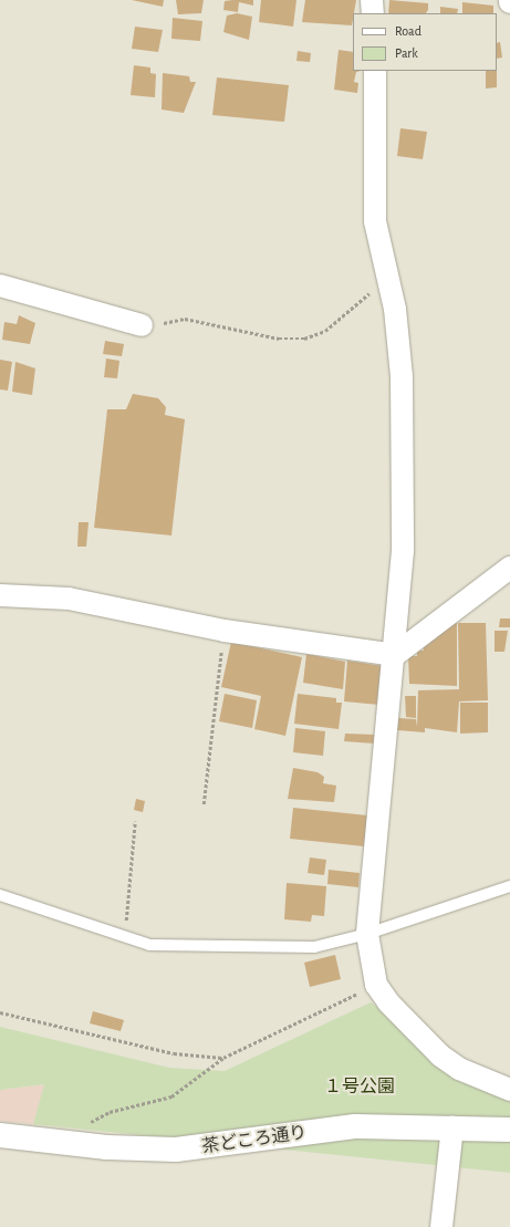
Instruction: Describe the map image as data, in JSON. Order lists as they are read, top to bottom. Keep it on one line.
{"streets":{"street":["茶どころ通り"]},"parks":["１号公園"],"legend":["Road","Park"]}
